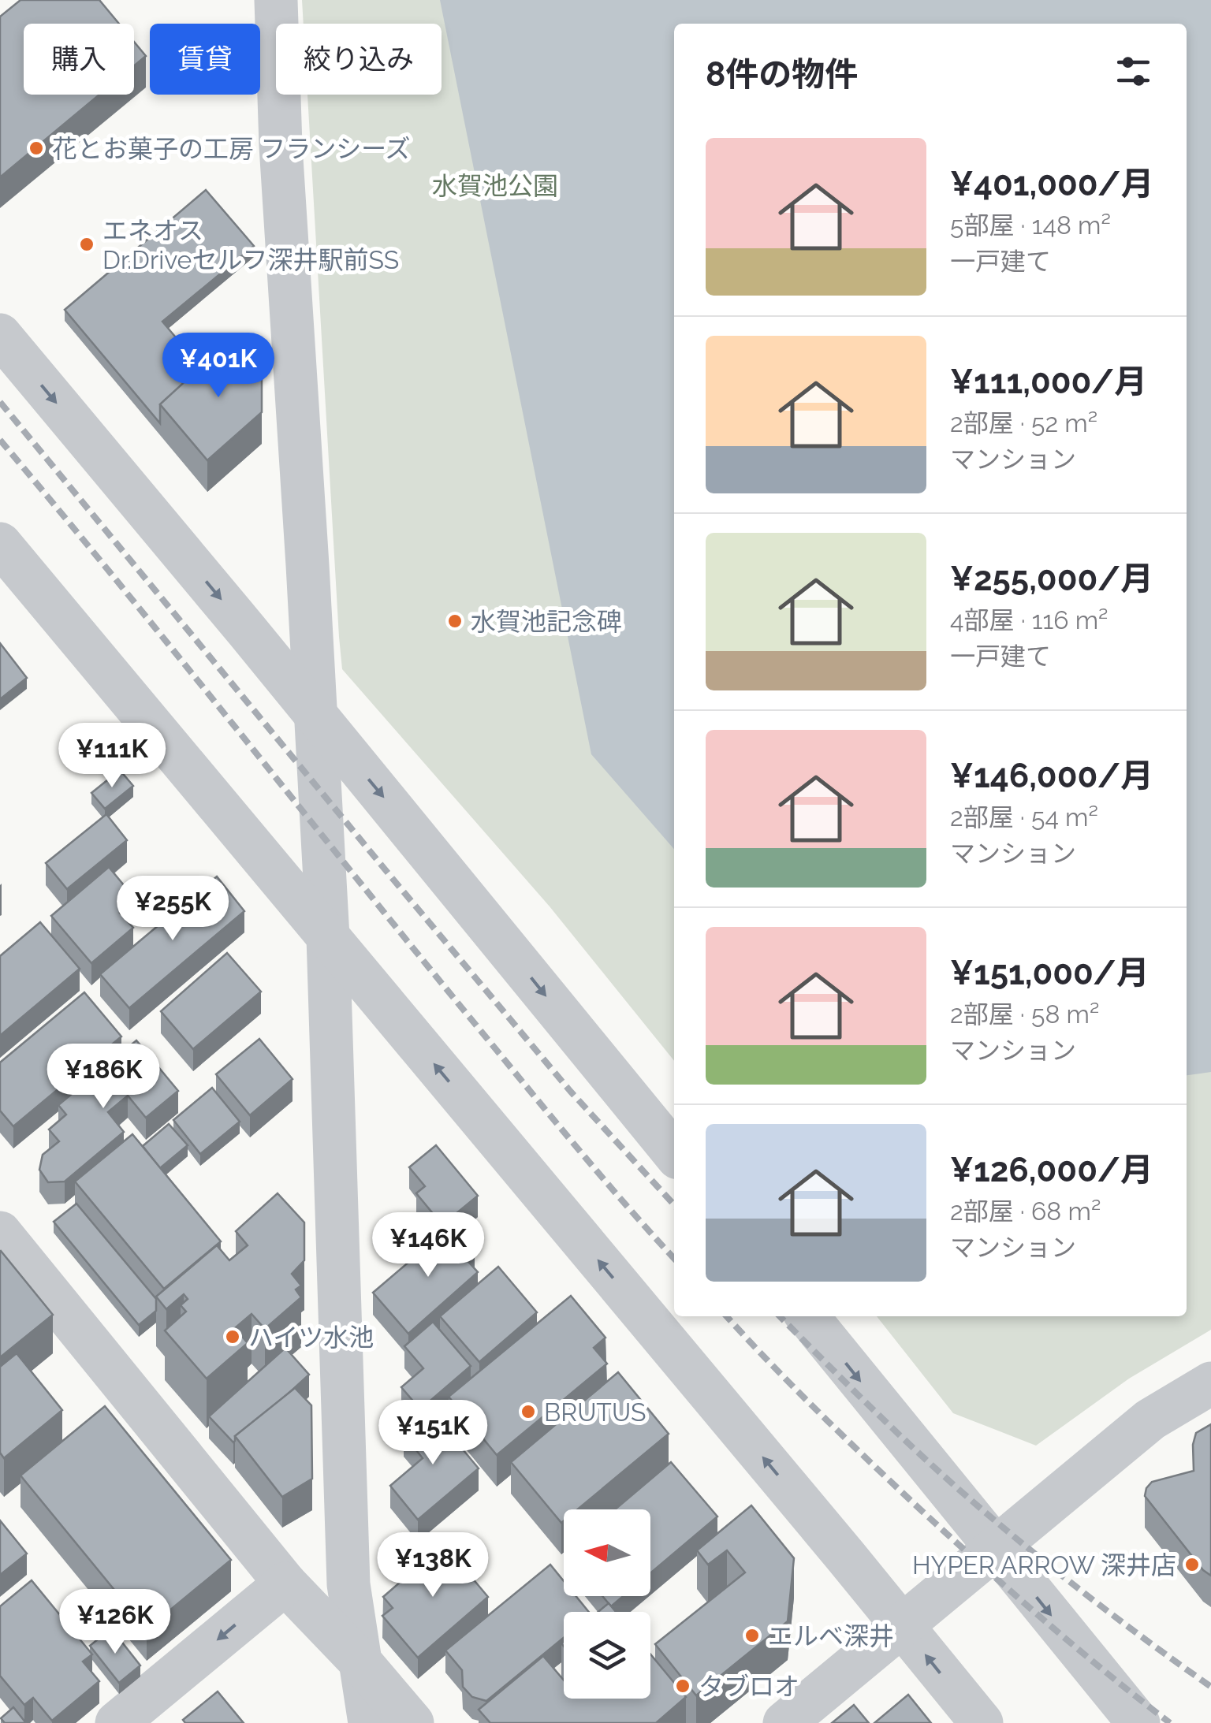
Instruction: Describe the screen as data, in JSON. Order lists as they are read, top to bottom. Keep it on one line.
{"parks":["水賀池公園"],"places":["花とお菓子の工房 フランシーズ","エネオス Dr.Driveセルフ深井駅前SS","水賀池記念碑","ハイツ水池","BRUTUS","HYPER ARROW 深井店","エルベ深井","タブロオ"],"north":"left","page":{"chip":["購入","賃貸","絞り込み"],"heading":"8件の物件","list":[{"name":"¥401,000/月","note":"5部屋 · 148 m² · 一戸建て"},{"name":"¥111,000/月","note":"2部屋 · 52 m² · マンション"},{"name":"¥255,000/月","note":"4部屋 · 116 m² · 一戸建て"},{"name":"¥146,000/月","note":"2部屋 · 54 m² · マンション"},{"name":"¥151,000/月","note":"2部屋 · 58 m² · マンション"},{"name":"¥126,000/月","note":"2部屋 · 68 m² · マンション"}],"price":["¥401K","¥111K","¥255K","¥186K","¥146K","¥151K","¥138K","¥126K"]}}
